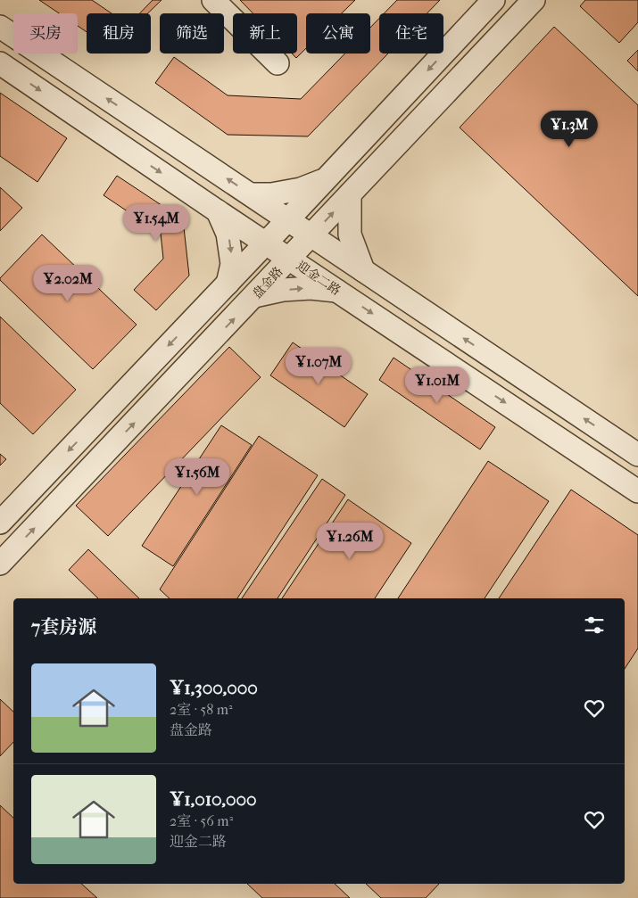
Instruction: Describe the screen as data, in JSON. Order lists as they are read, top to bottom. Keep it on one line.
{"streets":{"street":["迎金二路","盘金路"]},"crossings":[["迎金二路","盘金路"]],"page":{"chip":["买房","租房","筛选","新上","公寓","住宅"],"price":["¥1.3M","¥1.54M","¥2.02M","¥1.07M","¥1.01M","¥1.56M","¥1.26M"],"heading":"7套房源","list":[{"name":"¥1,300,000","note":"2室 · 58 m² · 盘金路"},{"name":"¥1,010,000","note":"2室 · 56 m² · 迎金二路"}]}}
